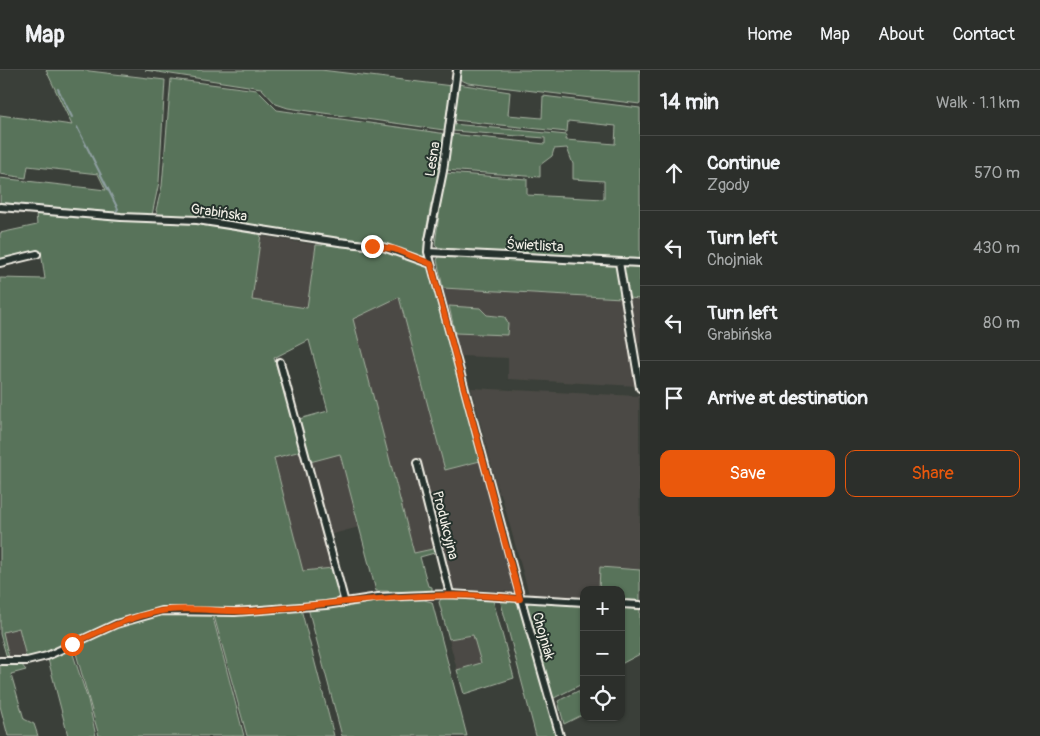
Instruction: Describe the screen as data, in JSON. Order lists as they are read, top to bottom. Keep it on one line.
{"streets":{"street":["Leśna","Grabińska","Świetlista","Produkcyjna","Chojniak"]},"crossings":[["Leśna","Świetlista"],["Leśna","Chojniak"],["Grabińska","Chojniak"],["Świetlista","Chojniak"]],"page":{"header":"Map","nav":["Home","Map","About","Contact"],"heading":["14 min","Walk · 1.1 km"],"list":[["Continue","Zgody","570 m"],["Turn left","Chojniak","430 m"],["Turn left","Grabińska","80 m"],"Arrive at destination"],"buttons":["Save","Share"],"map_buttons":["+","−"]}}
